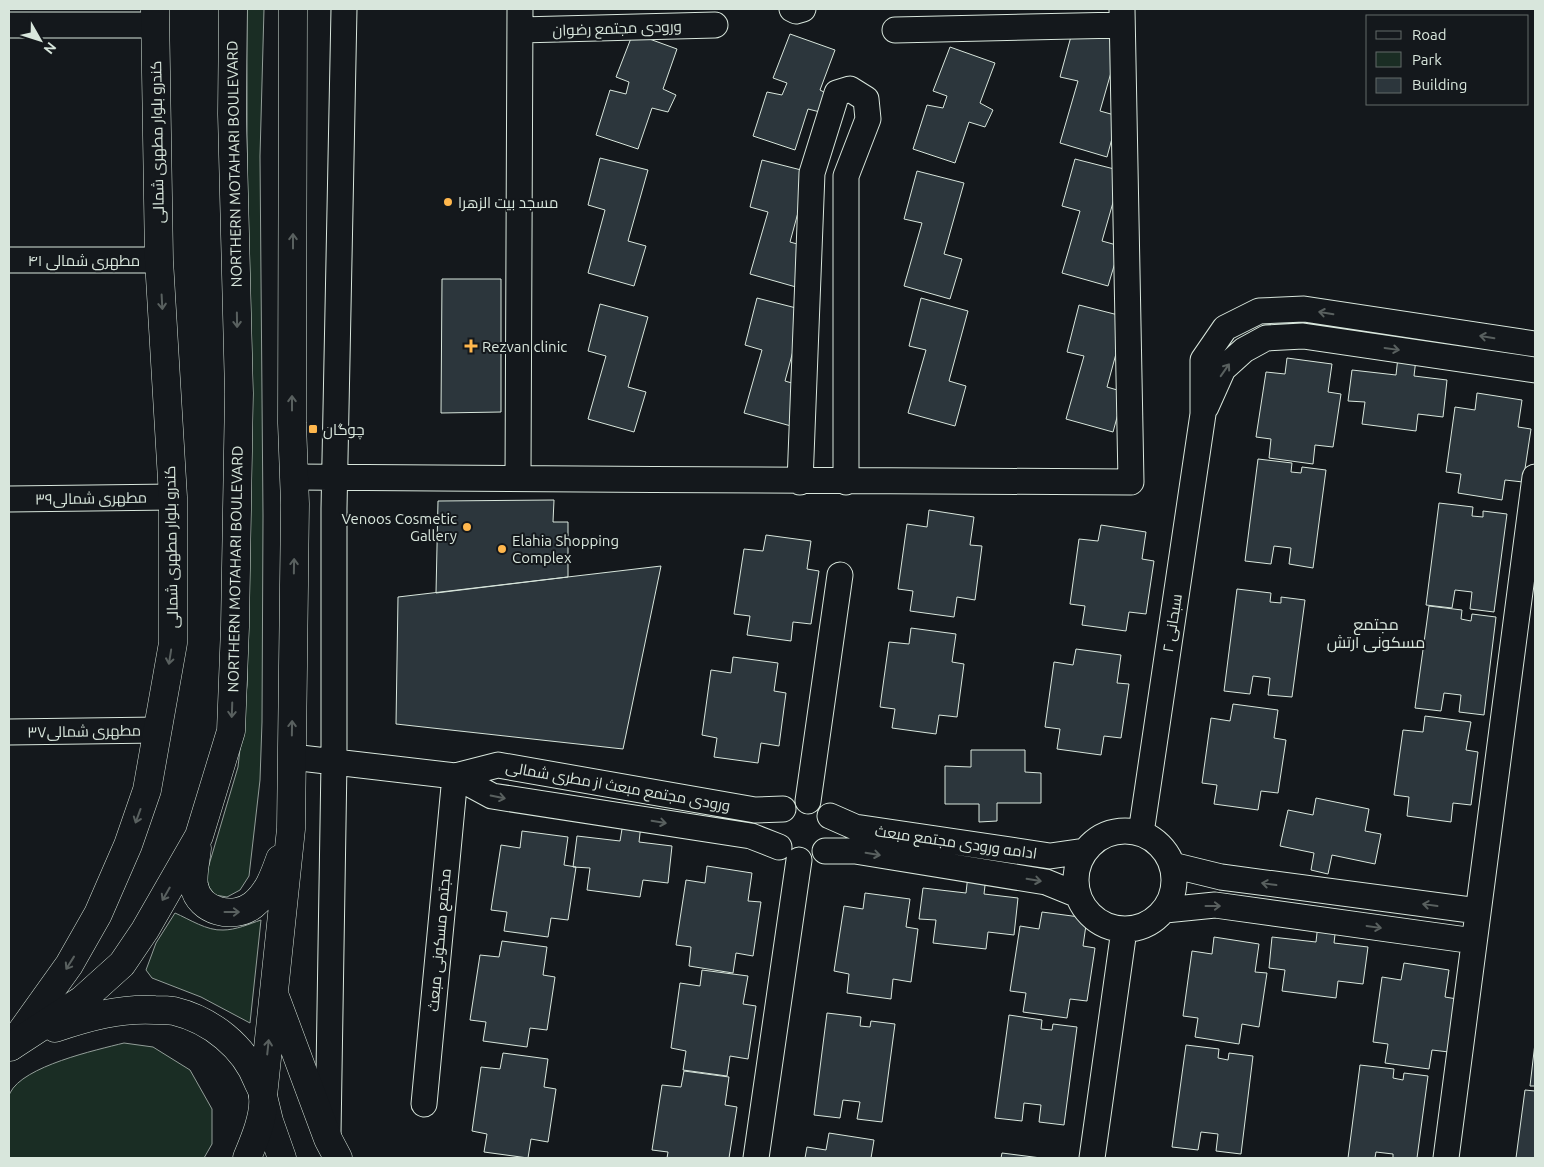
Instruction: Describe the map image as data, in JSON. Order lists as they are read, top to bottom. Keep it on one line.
{"streets":{"main road":["کندرو بلوار مطهری شمالی","NORTHERN MOTAHARI BOULEVARD"],"street":["ورودی مجتمع رضوان","۴۱ مطهرى شمالى","مطهرى شمالى۳۹","سبحانی ۲","مطهرى شمالى۳۷","ورودی مجتمع مبعث از مطری شمالی","ادامه ورودی مجتمع مبعث","مجتمع مسکونی مبعث"]},"crossings":[["کندرو بلوار مطهری شمالی","NORTHERN MOTAHARI BOULEVARD"],["کندرو بلوار مطهری شمالی","۴۱ مطهرى شمالى"],["کندرو بلوار مطهری شمالی","مطهرى شمالى۳۹"],["کندرو بلوار مطهری شمالی","مطهرى شمالى۳۷"],["سبحانی ۲","ادامه ورودی مجتمع مبعث"],["ورودی مجتمع مبعث از مطری شمالی","ادامه ورودی مجتمع مبعث"],["ورودی مجتمع مبعث از مطری شمالی","مجتمع مسکونی مبعث"]],"districts":["مجتمع مسکونی ارتش"],"places":{"other":["مسجد بیت الزهرا","Venoos Cosmetic Gallery","Elahia Shopping Complex"],"health":["Rezvan clinic"],"transit":["چوگان"]},"legend":["Road","Park","Building"],"north":"bottom right"}
